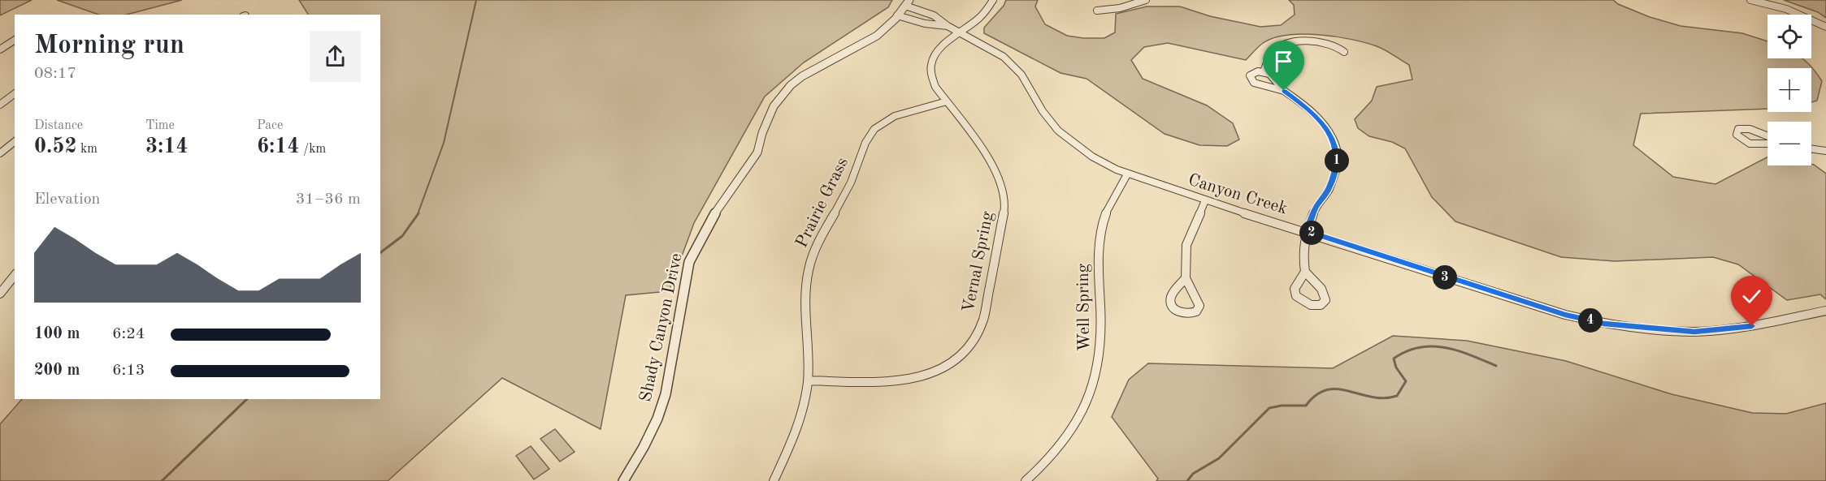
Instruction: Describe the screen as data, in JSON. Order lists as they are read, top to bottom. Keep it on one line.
{"streets":{"street":["Canyon Creek","Prairie Grass","Vernal Spring","Well Spring","Shady Canyon Drive"]},"crossings":[["Canyon Creek","Vernal Spring"],["Canyon Creek","Well Spring"],["Canyon Creek","Shady Canyon Drive"],["Prairie Grass","Vernal Spring"]],"page":{"map_buttons":["+","−"],"heading":["Morning run","08:17"],"stats":[["Distance","0.52 km"],["Time","3:14"],["Pace","6:14 /km"]],"pins":["1","2","3","4"],"chart":["Elevation","31–36 m"],"list":[{"name":"100 m","note":"6:24"},{"name":"200 m","note":"6:13"}]}}
